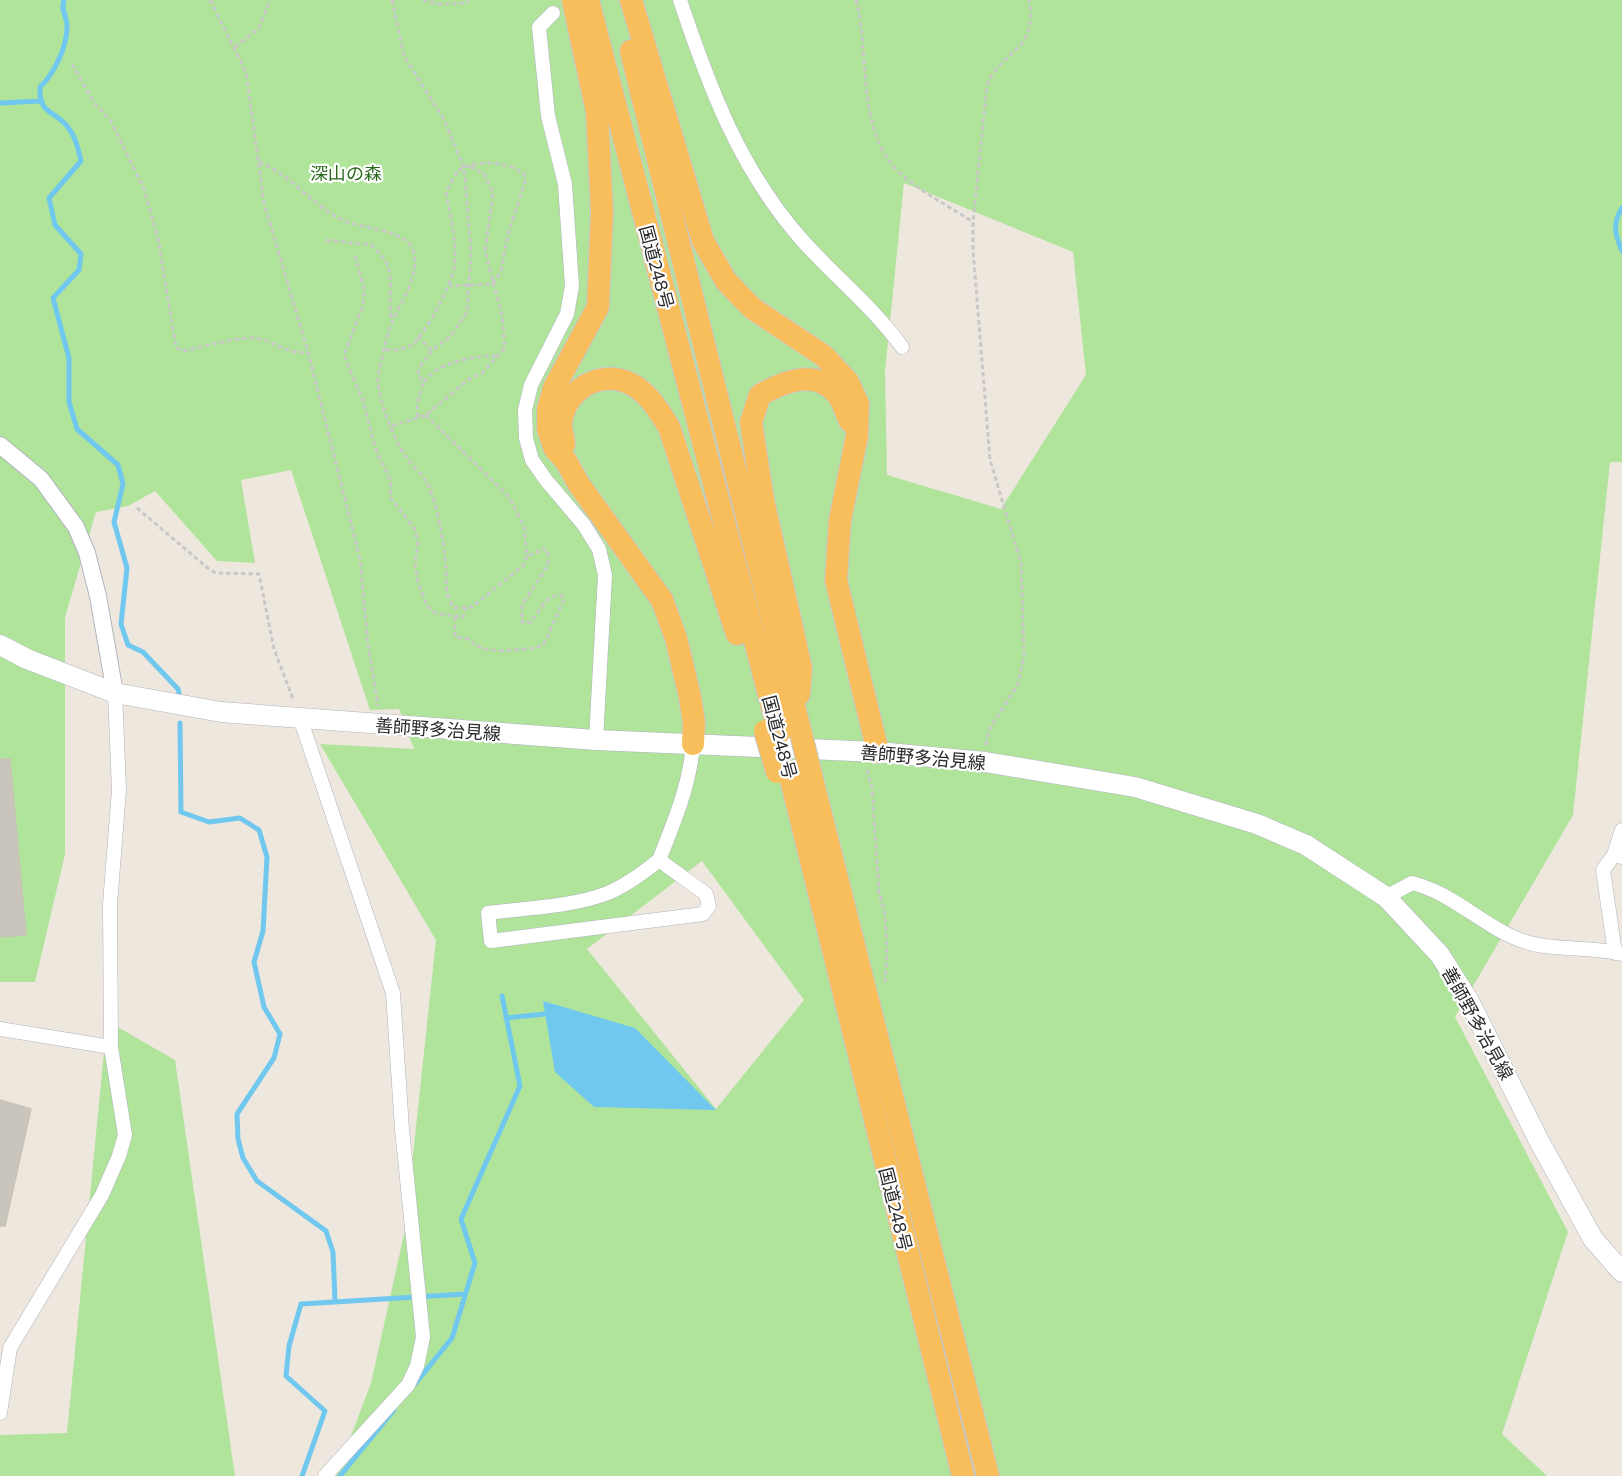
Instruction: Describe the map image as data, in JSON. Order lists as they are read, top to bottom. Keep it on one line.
{"streets":{"highway":["国道248号"],"main road":["善師野多治見線"]},"parks":["深山の森"]}
